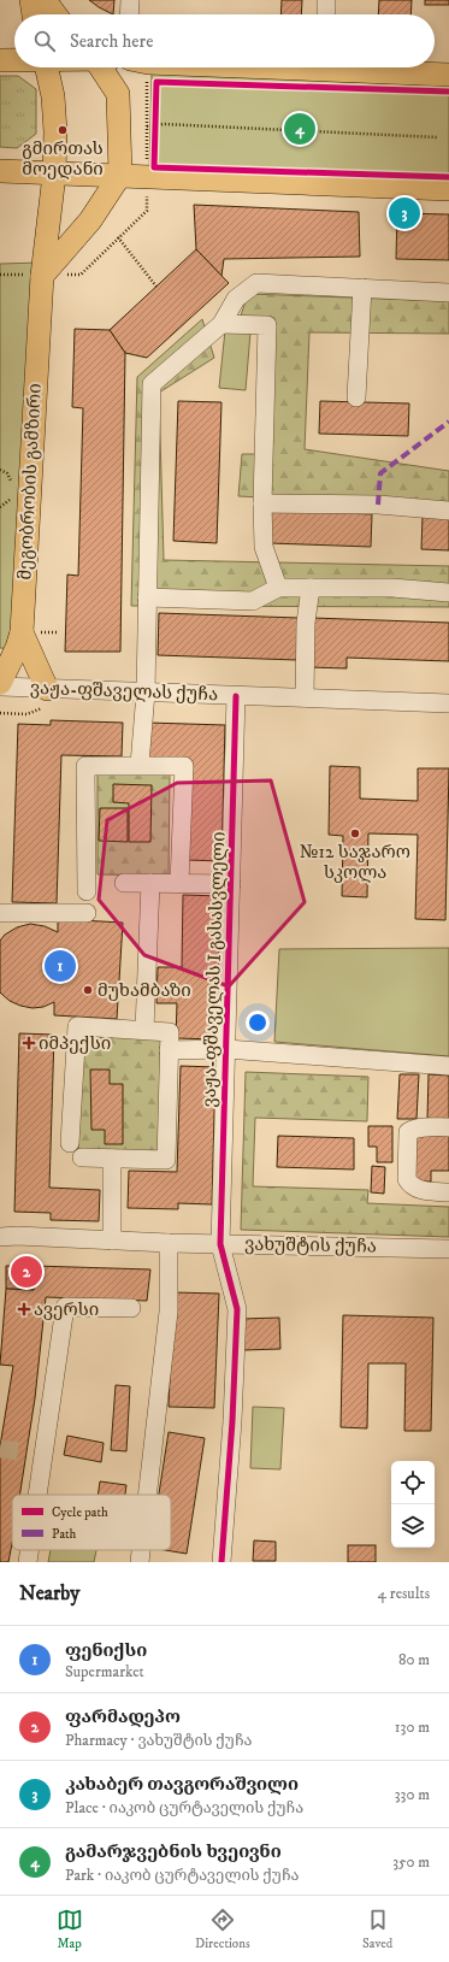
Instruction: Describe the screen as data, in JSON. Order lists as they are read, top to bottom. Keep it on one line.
{"streets":{"main road":["მეგობრობის გამზირი"],"street":["ვაჟა-ფშაველას ქუჩა","ვაჟა-ფშაველას I გასასვლელი","ვახუშტის ქუჩა"]},"crossings":[["მეგობრობის გამზირი","ვაჟა-ფშაველას ქუჩა"],["ვაჟა-ფშაველას ქუჩა","ვაჟა-ფშაველას I გასასვლელი"],["ვაჟა-ფშაველას I გასასვლელი","ვახუშტის ქუჩა"]],"places":{"other":["გმირთას მოედანი","№12 საჯარო სკოლა","მუხამბაზი"],"health":["იმპექსი","ავერსი"]},"legend":["Cycle path","Path"],"page":{"search":"Search here","pins":["4","3","1","2"],"heading":["Nearby","4 results"],"list":[{"mark":"1","name":"ფენიქსი","note":"Supermarket","value":"80 m"},{"mark":"2","name":"ფარმადეპო","note":"Pharmacy · ვახუშტის ქუჩა","value":"130 m"},{"mark":"3","name":"კახაბერ თავგორაშვილი","note":"Place · იაკობ ცურტაველის ქუჩა","value":"330 m"},{"mark":"4","name":"გამარჯვებნის ხვეივნი","note":"Park · იაკობ ცურტაველის ქუჩა","value":"350 m"}],"nav":["Map","Directions","Saved"]}}
